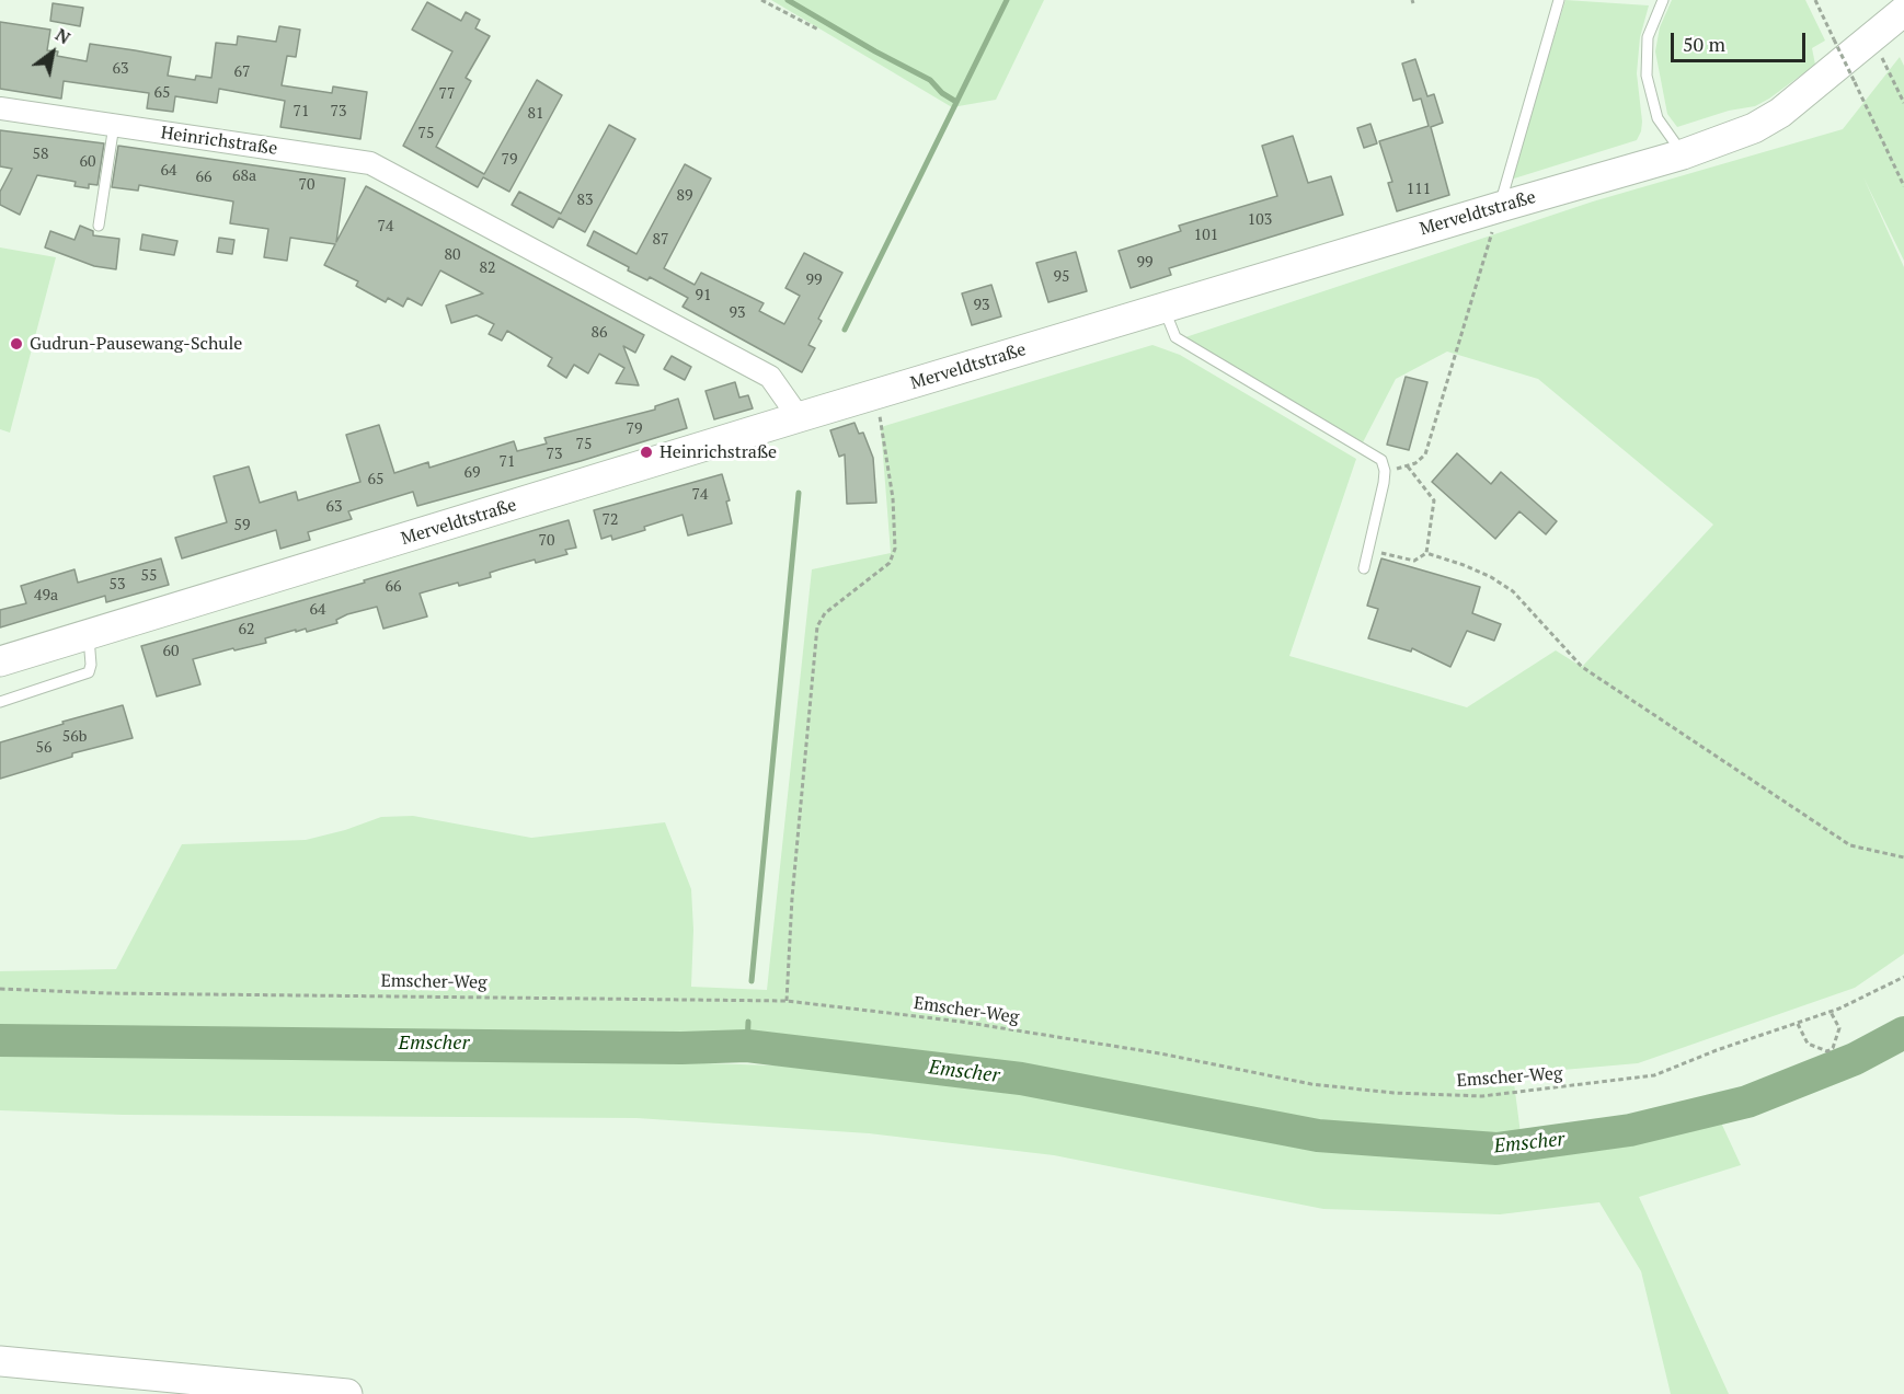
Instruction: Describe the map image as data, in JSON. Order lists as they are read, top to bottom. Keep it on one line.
{"streets":{"main road":["Merveldtstraße"],"street":["Heinrichstraße"],"path":["Emscher-Weg"]},"crossings":[["Heinrichstraße","Merveldtstraße"]],"water":["Emscher"],"places":["Gudrun-Pausewang-Schule","Heinrichstraße"],"house_numbers":["63","67","65","77","71","73","81","75","58","79","60","64","68a","66","70","111","89","83","103","74","101","87","80","99","82","95","99","91","93","93","86","79","75","73","71","69","65","74","63","72","59","70","55","53","66","49a","64","62","60","56b","56"],"scale_bar":"50 m","north":"top right"}
